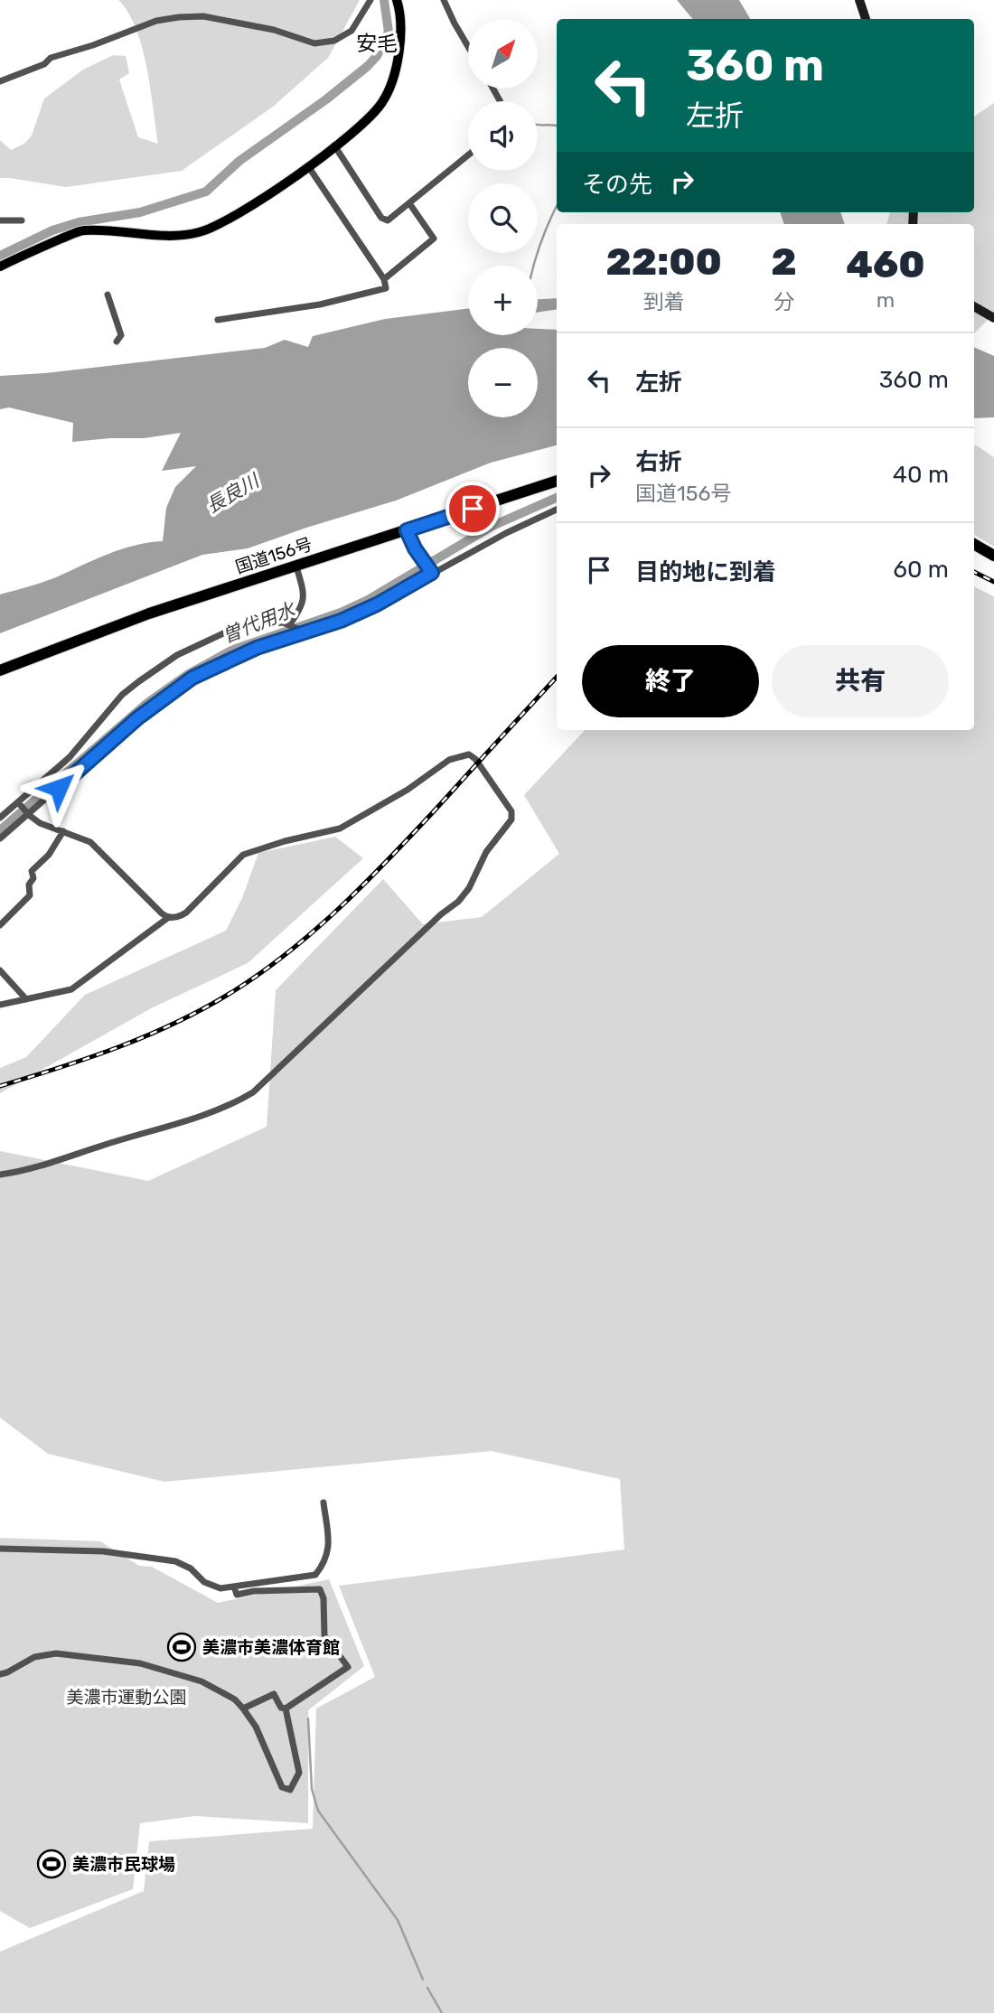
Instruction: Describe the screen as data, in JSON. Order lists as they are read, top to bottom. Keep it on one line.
{"streets":{"highway":["国道156号"]},"districts":["安毛"],"water":["長良川","曽代用水"],"parks":["美濃市運動公園"],"places":{"sports":["美濃市美濃体育館","美濃市民球場"]},"north":"top right","page":{"map_buttons":["+","−"],"turn":["360 m","左折"],"then":"その先","eta":["22:00","到着","2","分","460","m"],"list":[{"name":"左折","value":"360 m"},{"name":"右折","note":"国道156号","value":"40 m"},{"name":"目的地に到着","value":"60 m"}],"buttons":["終了","共有"]}}
